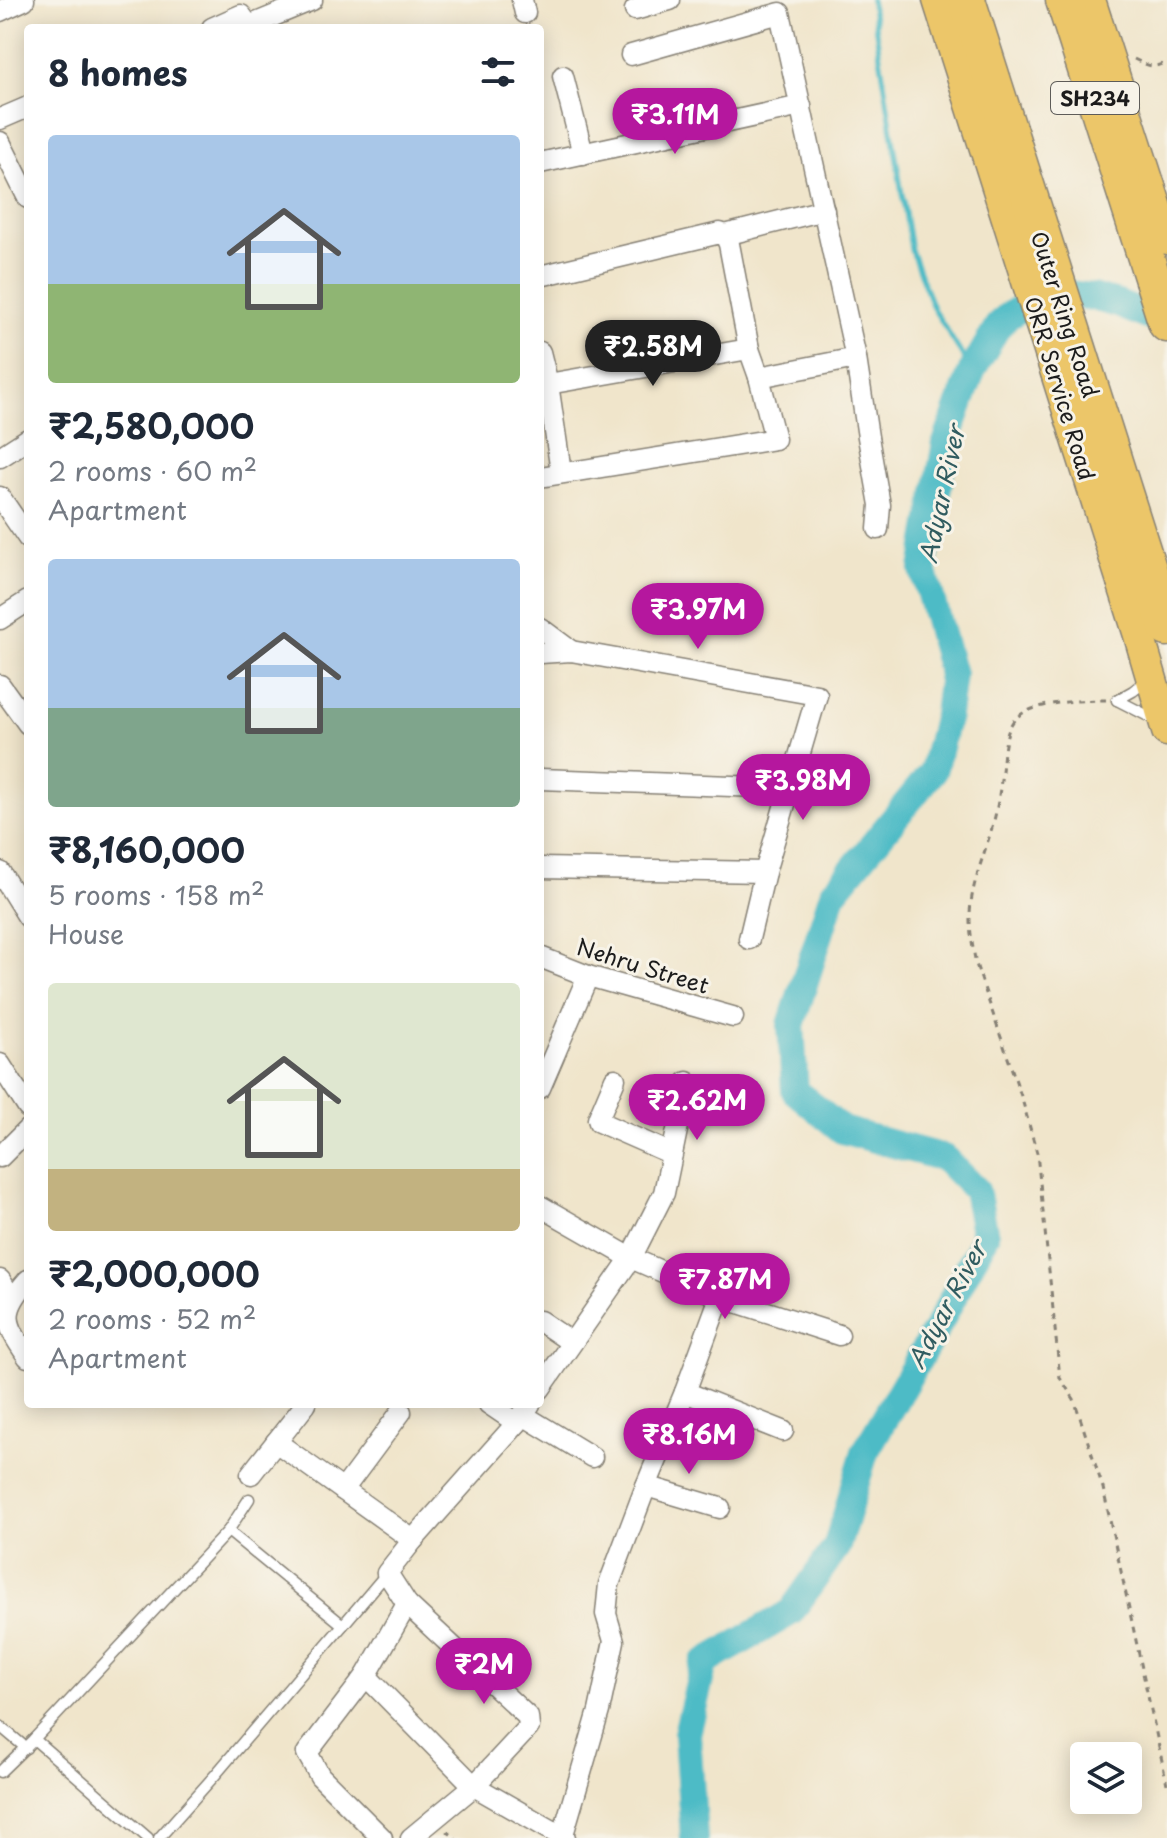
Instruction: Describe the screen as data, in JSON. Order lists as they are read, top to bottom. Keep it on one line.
{"streets":{"highway":["SH234","Outer Ring Road"],"main road":["ORR Service Road"],"street":["Nehru Street"]},"crossings":[["Outer Ring Road","ORR Service Road"]],"water":["Adyar River"],"page":{"heading":"8 homes","price":["₹3.11M","₹2.58M","₹3.97M","₹3.98M","₹2.62M","₹7.87M","₹8.16M","₹2M"],"list":[{"name":"₹2,580,000","note":"2 rooms · 60 m² · Apartment"},{"name":"₹8,160,000","note":"5 rooms · 158 m² · House"},{"name":"₹2,000,000","note":"2 rooms · 52 m² · Apartment"}]}}
